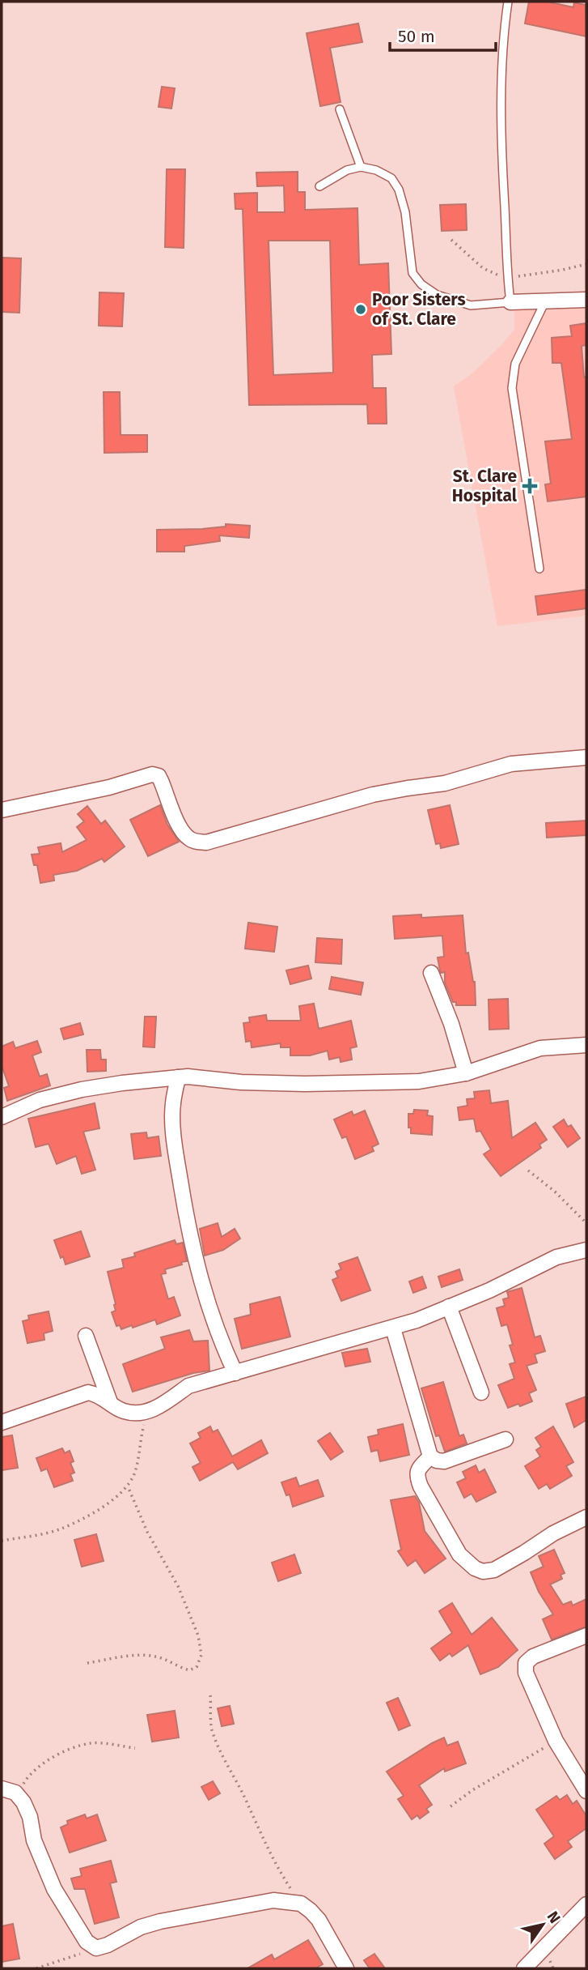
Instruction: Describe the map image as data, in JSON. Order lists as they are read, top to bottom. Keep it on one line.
{"places":{"other":["Poor Sisters of St. Clare"],"health":["St. Clare Hospital"]},"scale_bar":"50 m","north":"top right"}
